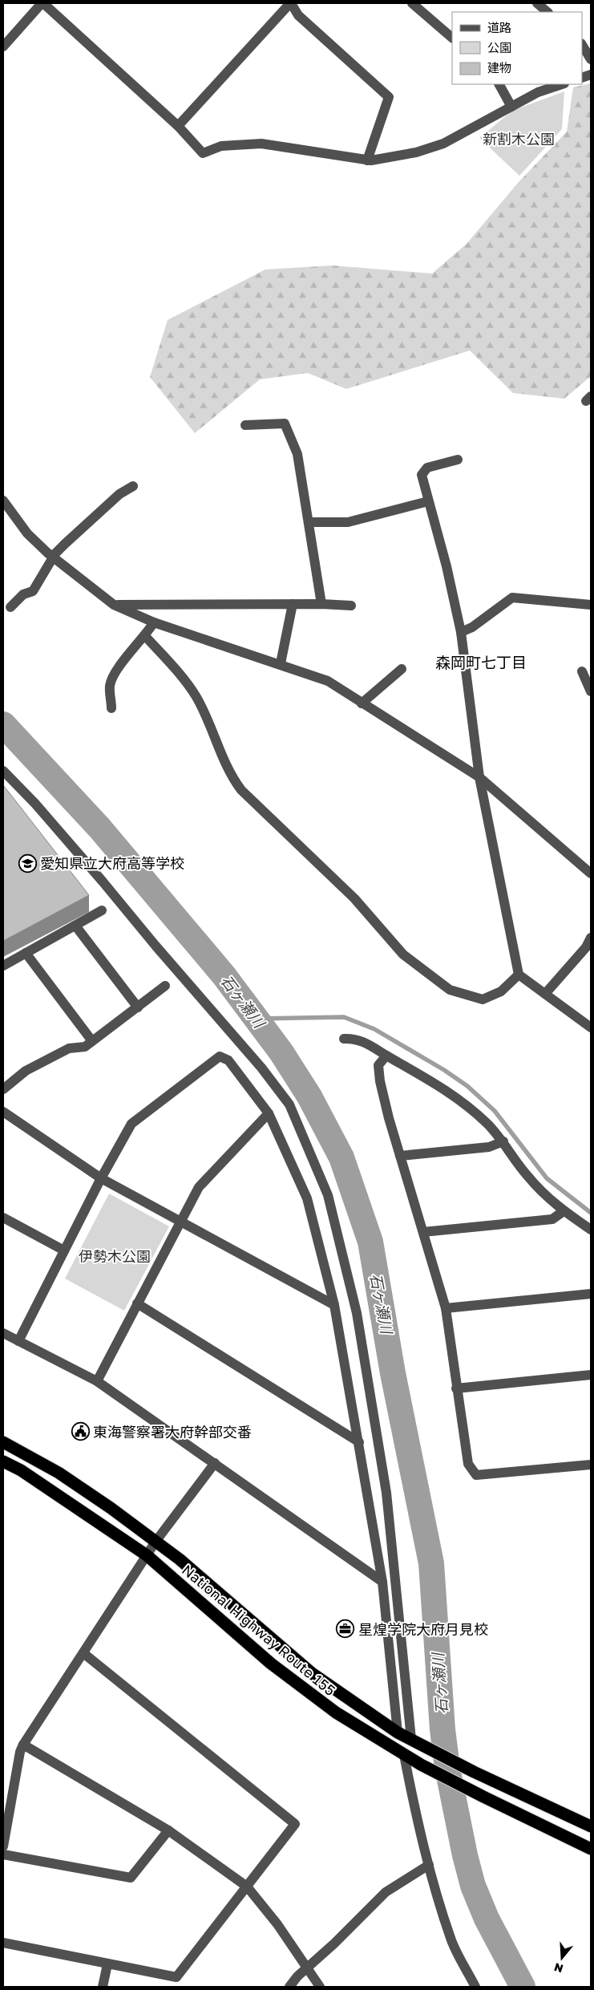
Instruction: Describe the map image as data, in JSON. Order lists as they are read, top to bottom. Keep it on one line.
{"streets":{"highway":["National Highway Route 155"]},"districts":["森岡町七丁目"],"water":["石ヶ瀬川"],"parks":["新割木公園","伊勢木公園"],"places":{"school or university":["愛知県立大府高等学校"],"public building":["東海警察署大府幹部交番"],"office":["星煌学院大府月見校"]},"legend":["道路","公園","建物"],"north":"bottom"}
